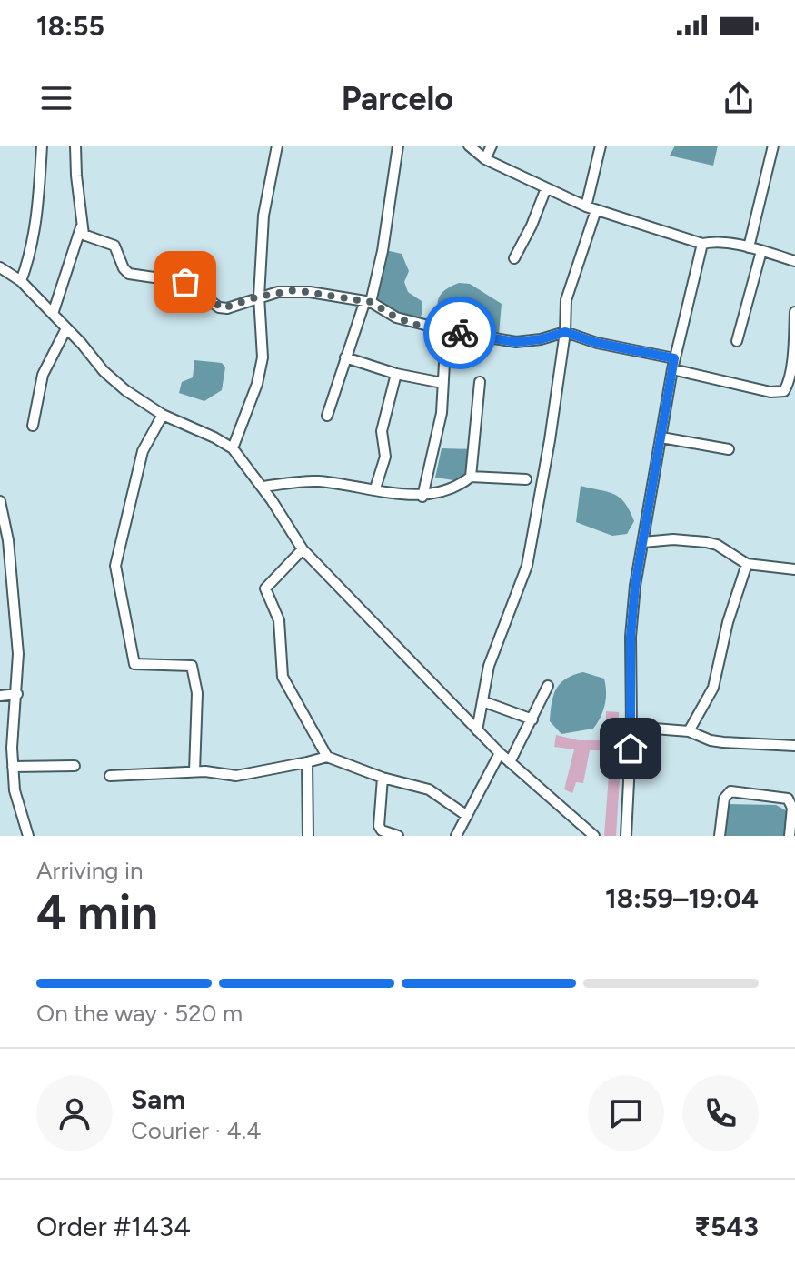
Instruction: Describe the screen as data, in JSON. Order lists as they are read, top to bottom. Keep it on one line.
{"page":{"status":"18:55","header":"Parcelo","heading":["4 min","Arriving in","18:59–19:04"],"panel":["Sam","Courier · 4.4","Order #1434","₹543"],"bar":"On the way · 520 m"}}
